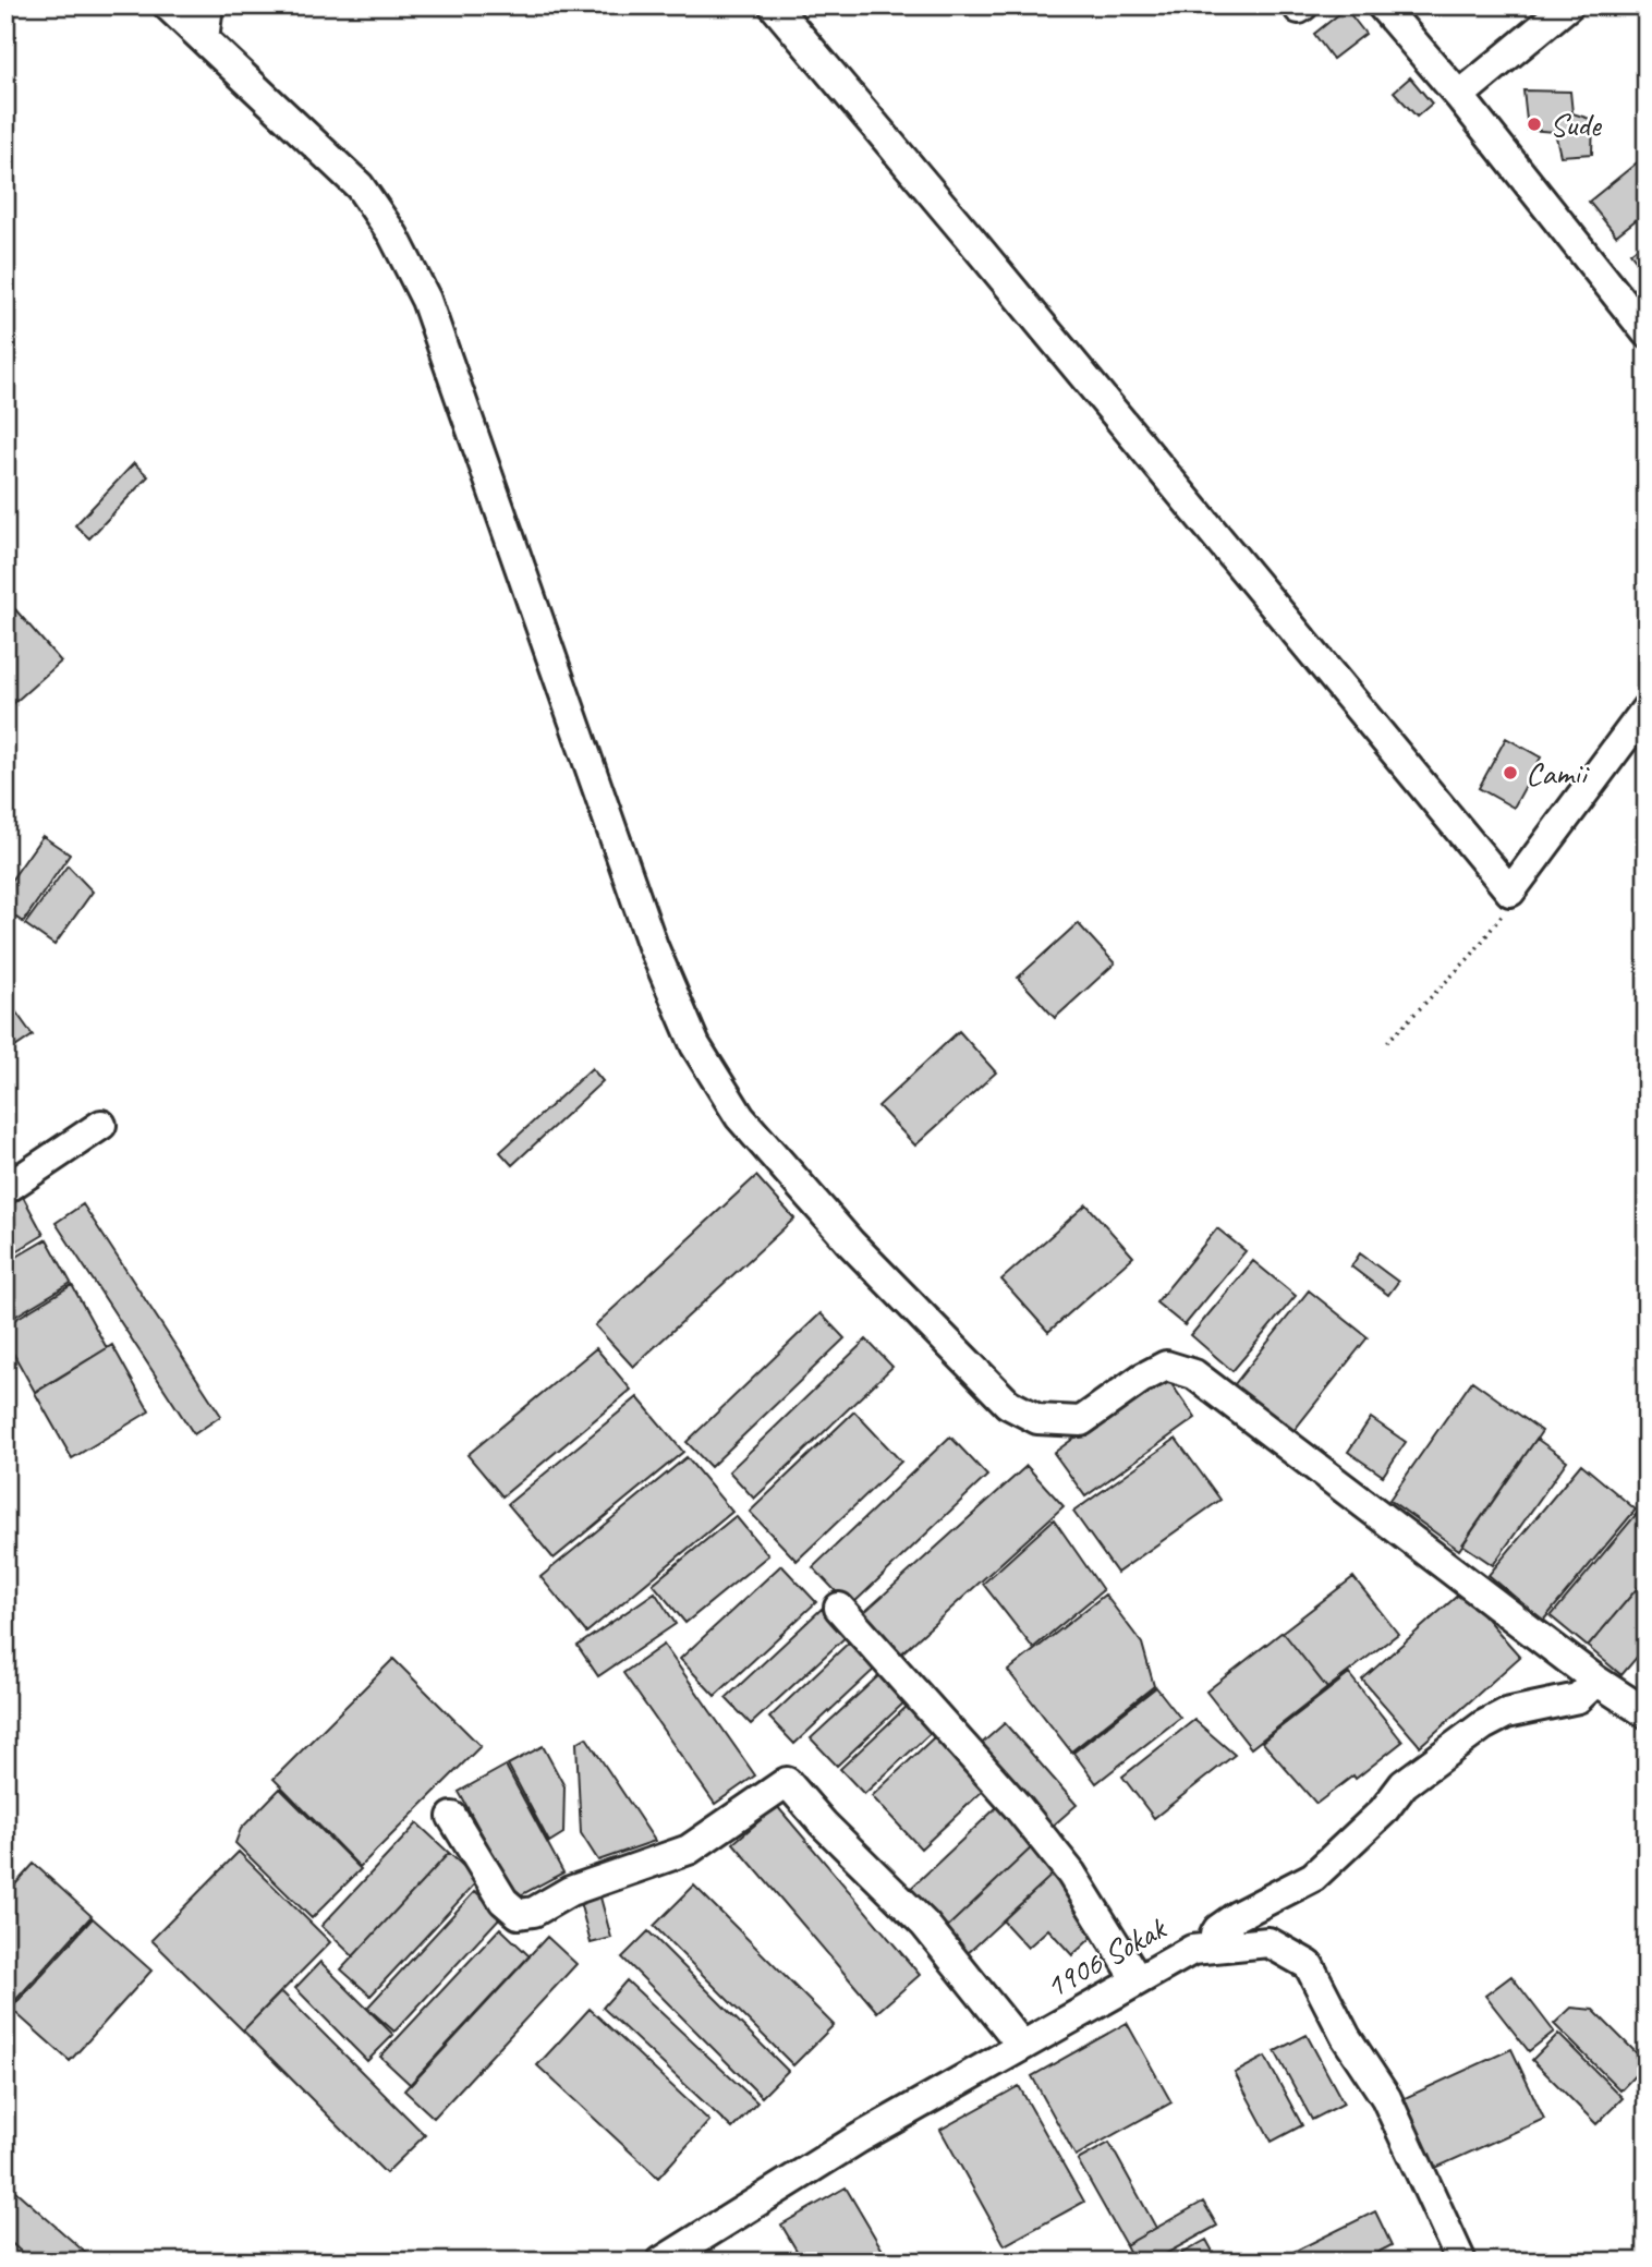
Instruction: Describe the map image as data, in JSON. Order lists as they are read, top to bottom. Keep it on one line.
{"streets":{"street":["1906 Sokak"]},"places":["Sude","Camii"]}
